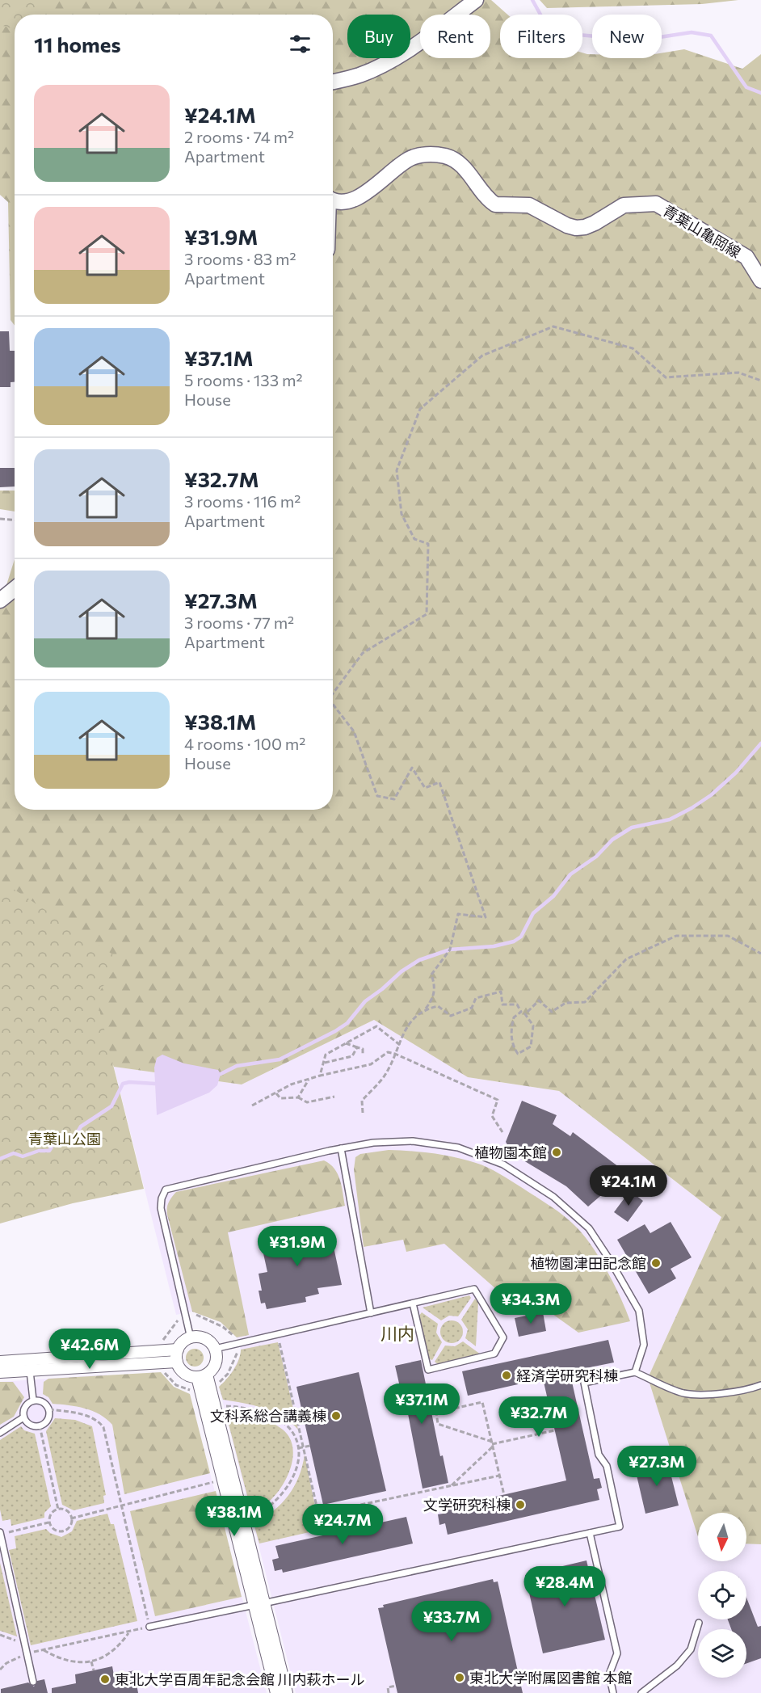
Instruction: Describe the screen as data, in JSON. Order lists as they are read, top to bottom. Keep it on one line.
{"streets":{"street":["青葉山亀岡線"]},"districts":["川内"],"parks":["青葉山公園"],"places":["植物園本館","植物園津田記念館","経済学研究科棟","文科系総合講義棟","文学研究科棟","東北大学附属図書館 本館","東北大学百周年記念会館 川内萩ホール"],"north":"bottom","page":{"chip":["Buy","Rent","Filters","New"],"heading":"11 homes","list":[{"name":"¥24.1M","note":"2 rooms · 74 m² · Apartment"},{"name":"¥31.9M","note":"3 rooms · 83 m² · Apartment"},{"name":"¥37.1M","note":"5 rooms · 133 m² · House"},{"name":"¥32.7M","note":"3 rooms · 116 m² · Apartment"},{"name":"¥27.3M","note":"3 rooms · 77 m² · Apartment"},{"name":"¥38.1M","note":"4 rooms · 100 m² · House"}],"price":["¥24.1M","¥31.9M","¥34.3M","¥42.6M","¥37.1M","¥32.7M","¥27.3M","¥38.1M","¥24.7M","¥28.4M","¥33.7M"]}}
